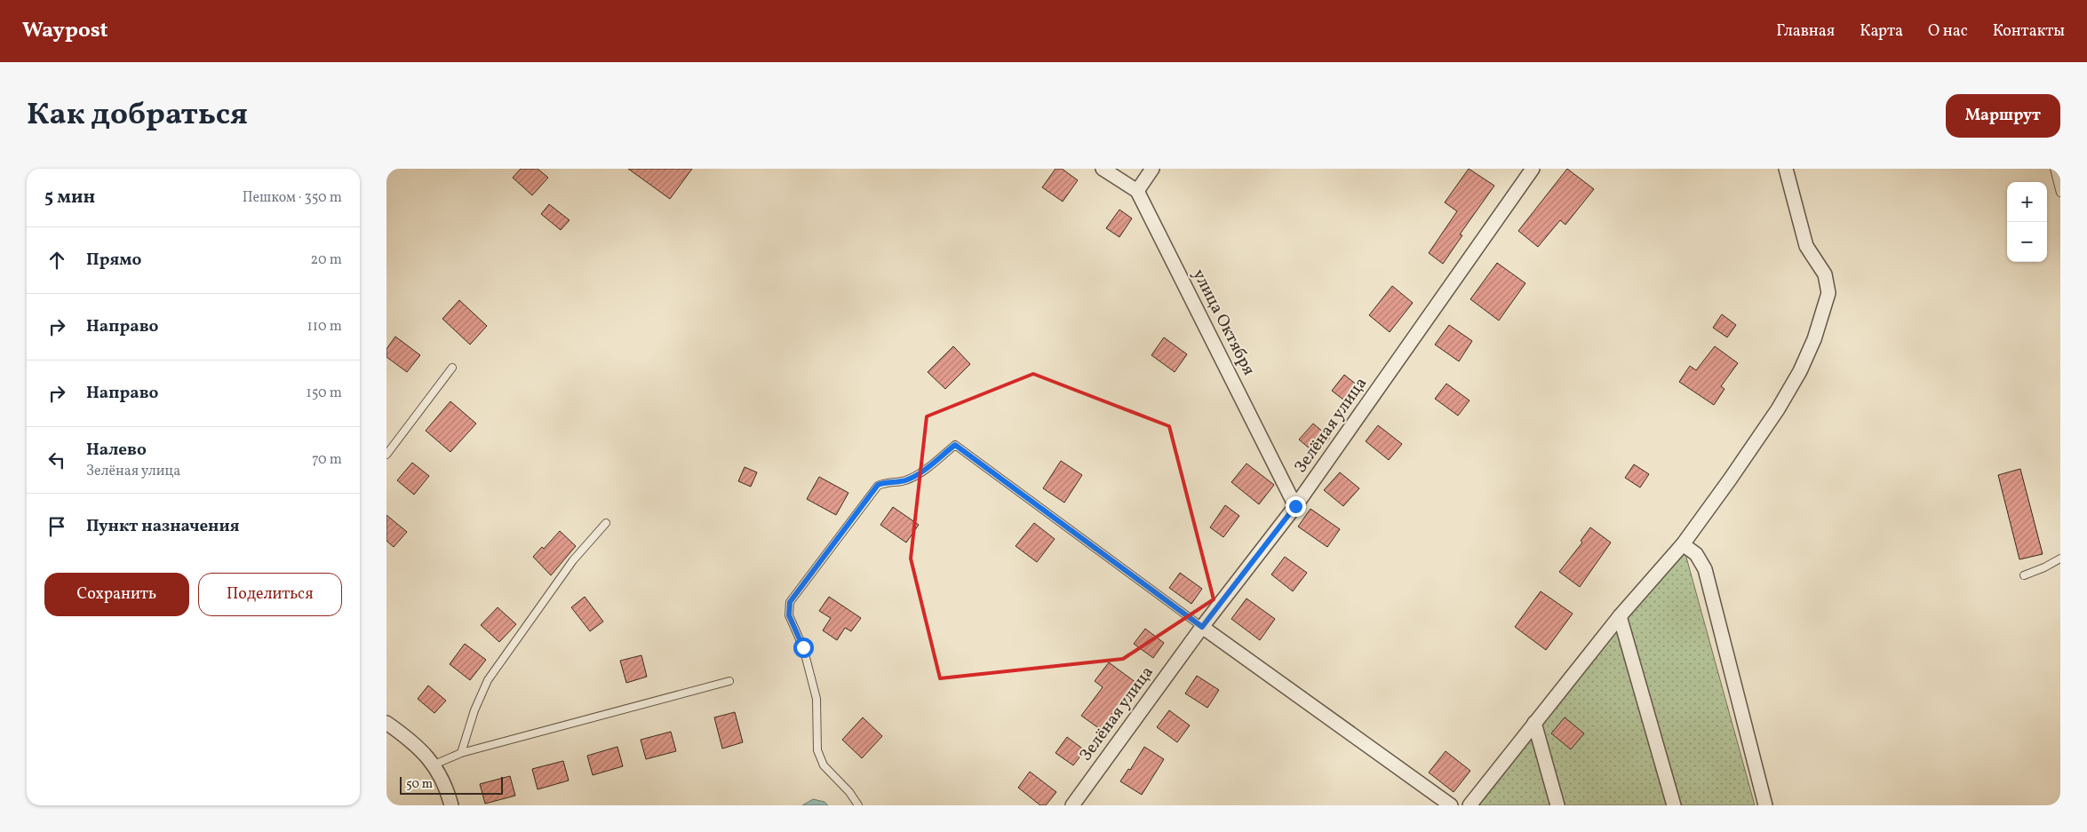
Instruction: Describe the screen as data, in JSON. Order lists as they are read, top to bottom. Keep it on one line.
{"streets":{"street":["улица Октября","Зелёная улица"]},"crossings":[["улица Октября","Зелёная улица"]],"scale_bar":"50 m","page":{"header":"Waypost","nav":["Главная","Карта","О нас","Контакты"],"title":"Как добраться","buttons":["Маршрут",["Сохранить","Поделиться"]],"heading":["5 мин","Пешком · 350 m"],"map_buttons":["+","−"],"list":[["Прямо","20 m"],["Направо","110 m"],["Направо","150 m"],["Налево","Зелёная улица","70 m"],"Пункт назначения"],"scale":"50 m"}}
